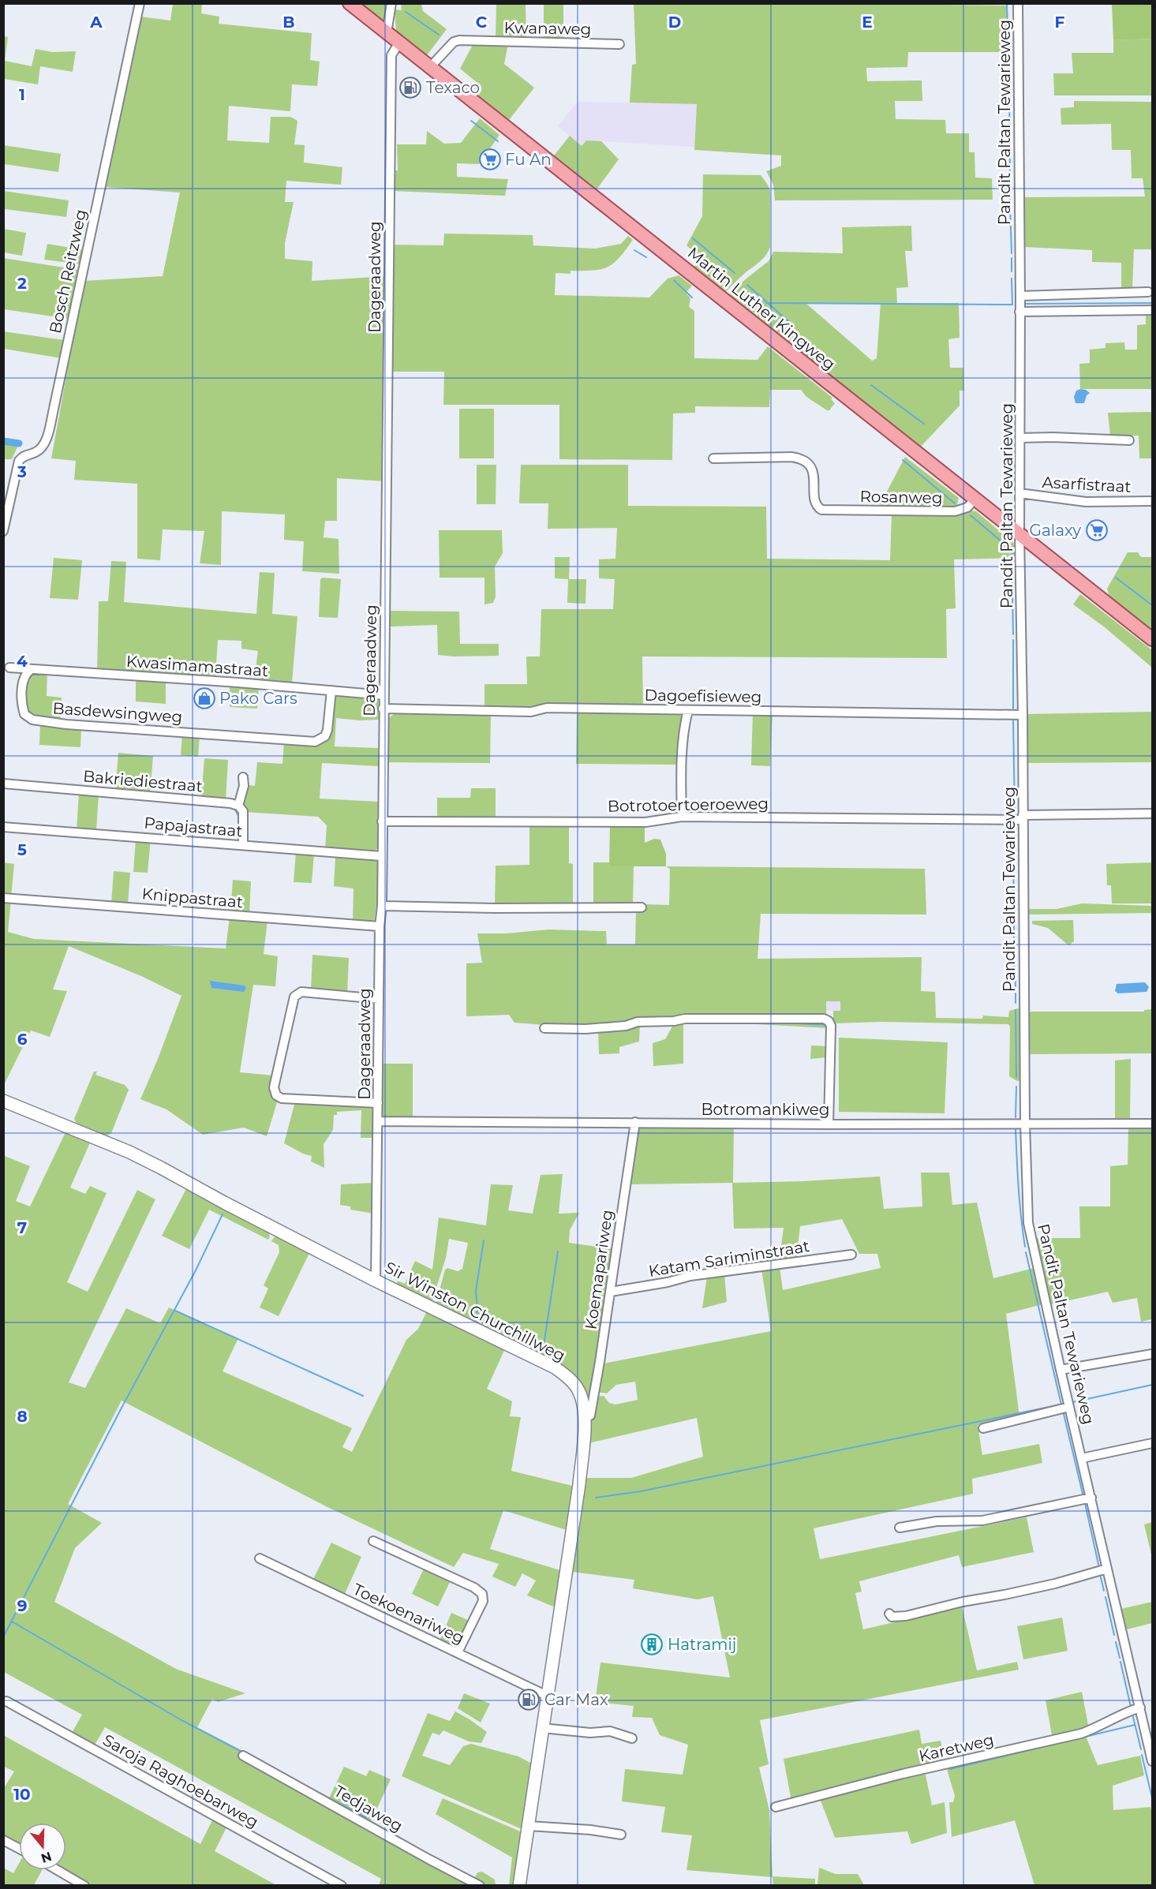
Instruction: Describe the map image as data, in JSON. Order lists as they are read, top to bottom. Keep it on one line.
{"streets":{"main road":["Martin Luther Kingweg"],"street":["Kwanaweg","Pandit Paltan Tewarieweg","Bosch Reitzweg","Dageraadweg","Asarfistraat","Rosanweg","Kwasimamastraat","Dagoefisieweg","Basdewsingweg","Bakriediestraat","Botrotoertoeroeweg","Papajastraat","Knippastraat","Botromankiweg","Katam Sariminstraat","Koemapariweg","Sir Winston Churchillweg","Toekoenariweg","Karetweg","Saroja Raghoebarweg","Tedjaweg"]},"crossings":[["Kwanaweg","Martin Luther Kingweg"],["Pandit Paltan Tewarieweg","Martin Luther Kingweg"],["Pandit Paltan Tewarieweg","Asarfistraat"],["Pandit Paltan Tewarieweg","Dagoefisieweg"],["Pandit Paltan Tewarieweg","Botrotoertoeroeweg"],["Pandit Paltan Tewarieweg","Botromankiweg"],["Pandit Paltan Tewarieweg","Karetweg"],["Dageraadweg","Martin Luther Kingweg"],["Dageraadweg","Kwasimamastraat"],["Dageraadweg","Dagoefisieweg"],["Dageraadweg","Botrotoertoeroeweg"],["Dageraadweg","Papajastraat"],["Dageraadweg","Knippastraat"],["Dageraadweg","Botromankiweg"],["Dageraadweg","Sir Winston Churchillweg"],["Martin Luther Kingweg","Rosanweg"],["Kwasimamastraat","Basdewsingweg"],["Botromankiweg","Koemapariweg"],["Katam Sariminstraat","Koemapariweg"],["Koemapariweg","Sir Winston Churchillweg"],["Sir Winston Churchillweg","Toekoenariweg"]],"places":{"fuel station":["Texaco","Car Max"],"supermarket":["Fu An","Galaxy"],"shop":["Pako Cars"],"building":["Hatramij"]},"north":"bottom","grid":{"columns":["A","B","C","D","E","F"],"rows":["1","2","3","4","5","6","7","8","9","10"]}}
